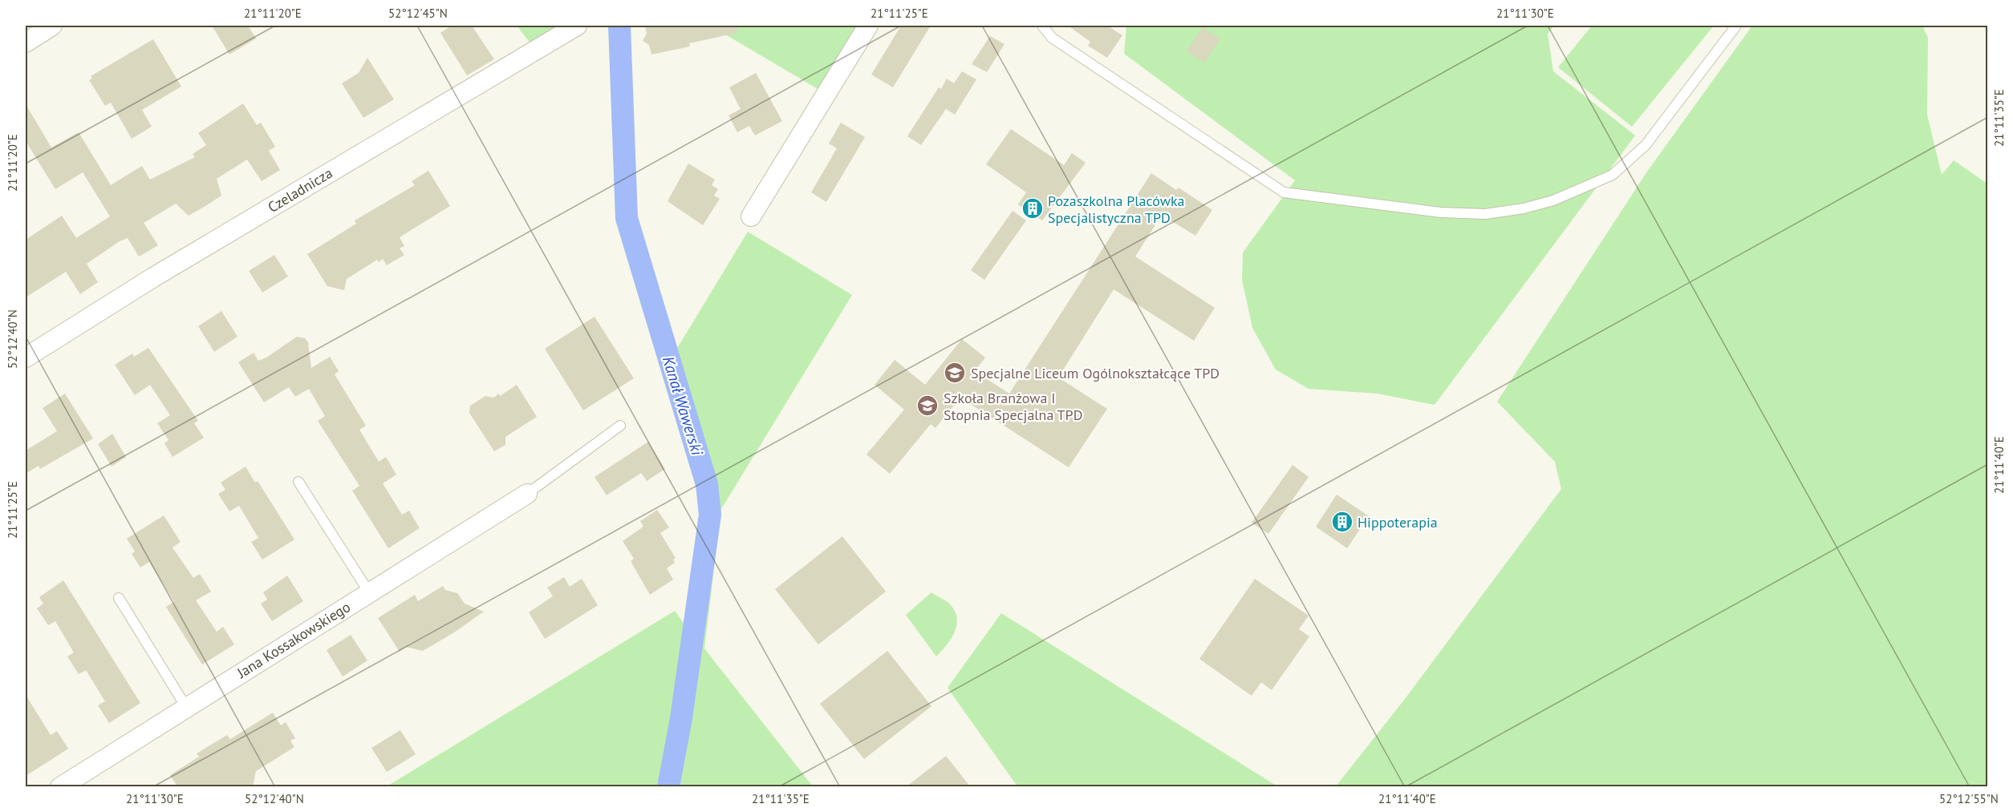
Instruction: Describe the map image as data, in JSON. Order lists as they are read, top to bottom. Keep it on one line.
{"streets":{"street":["Czeladnicza","Jana Kossakowskiego"]},"water":["Kanał Wawerski"],"places":{"building":["Pozaszkolna Placówka Specjalistyczna TPD","Hippoterapia"],"school or university":["Specjalne Liceum Ogólnokształcące TPD","Szkoła Branżowa I Stopnia Specjalna TPD"]},"coordinates":["21°11'20\"E","52°12'45\"N","21°11'25\"E","21°11'30\"E","21°11'35\"E","52°12'40\"N","21°11'40\"E","52°12'55\"N"]}
